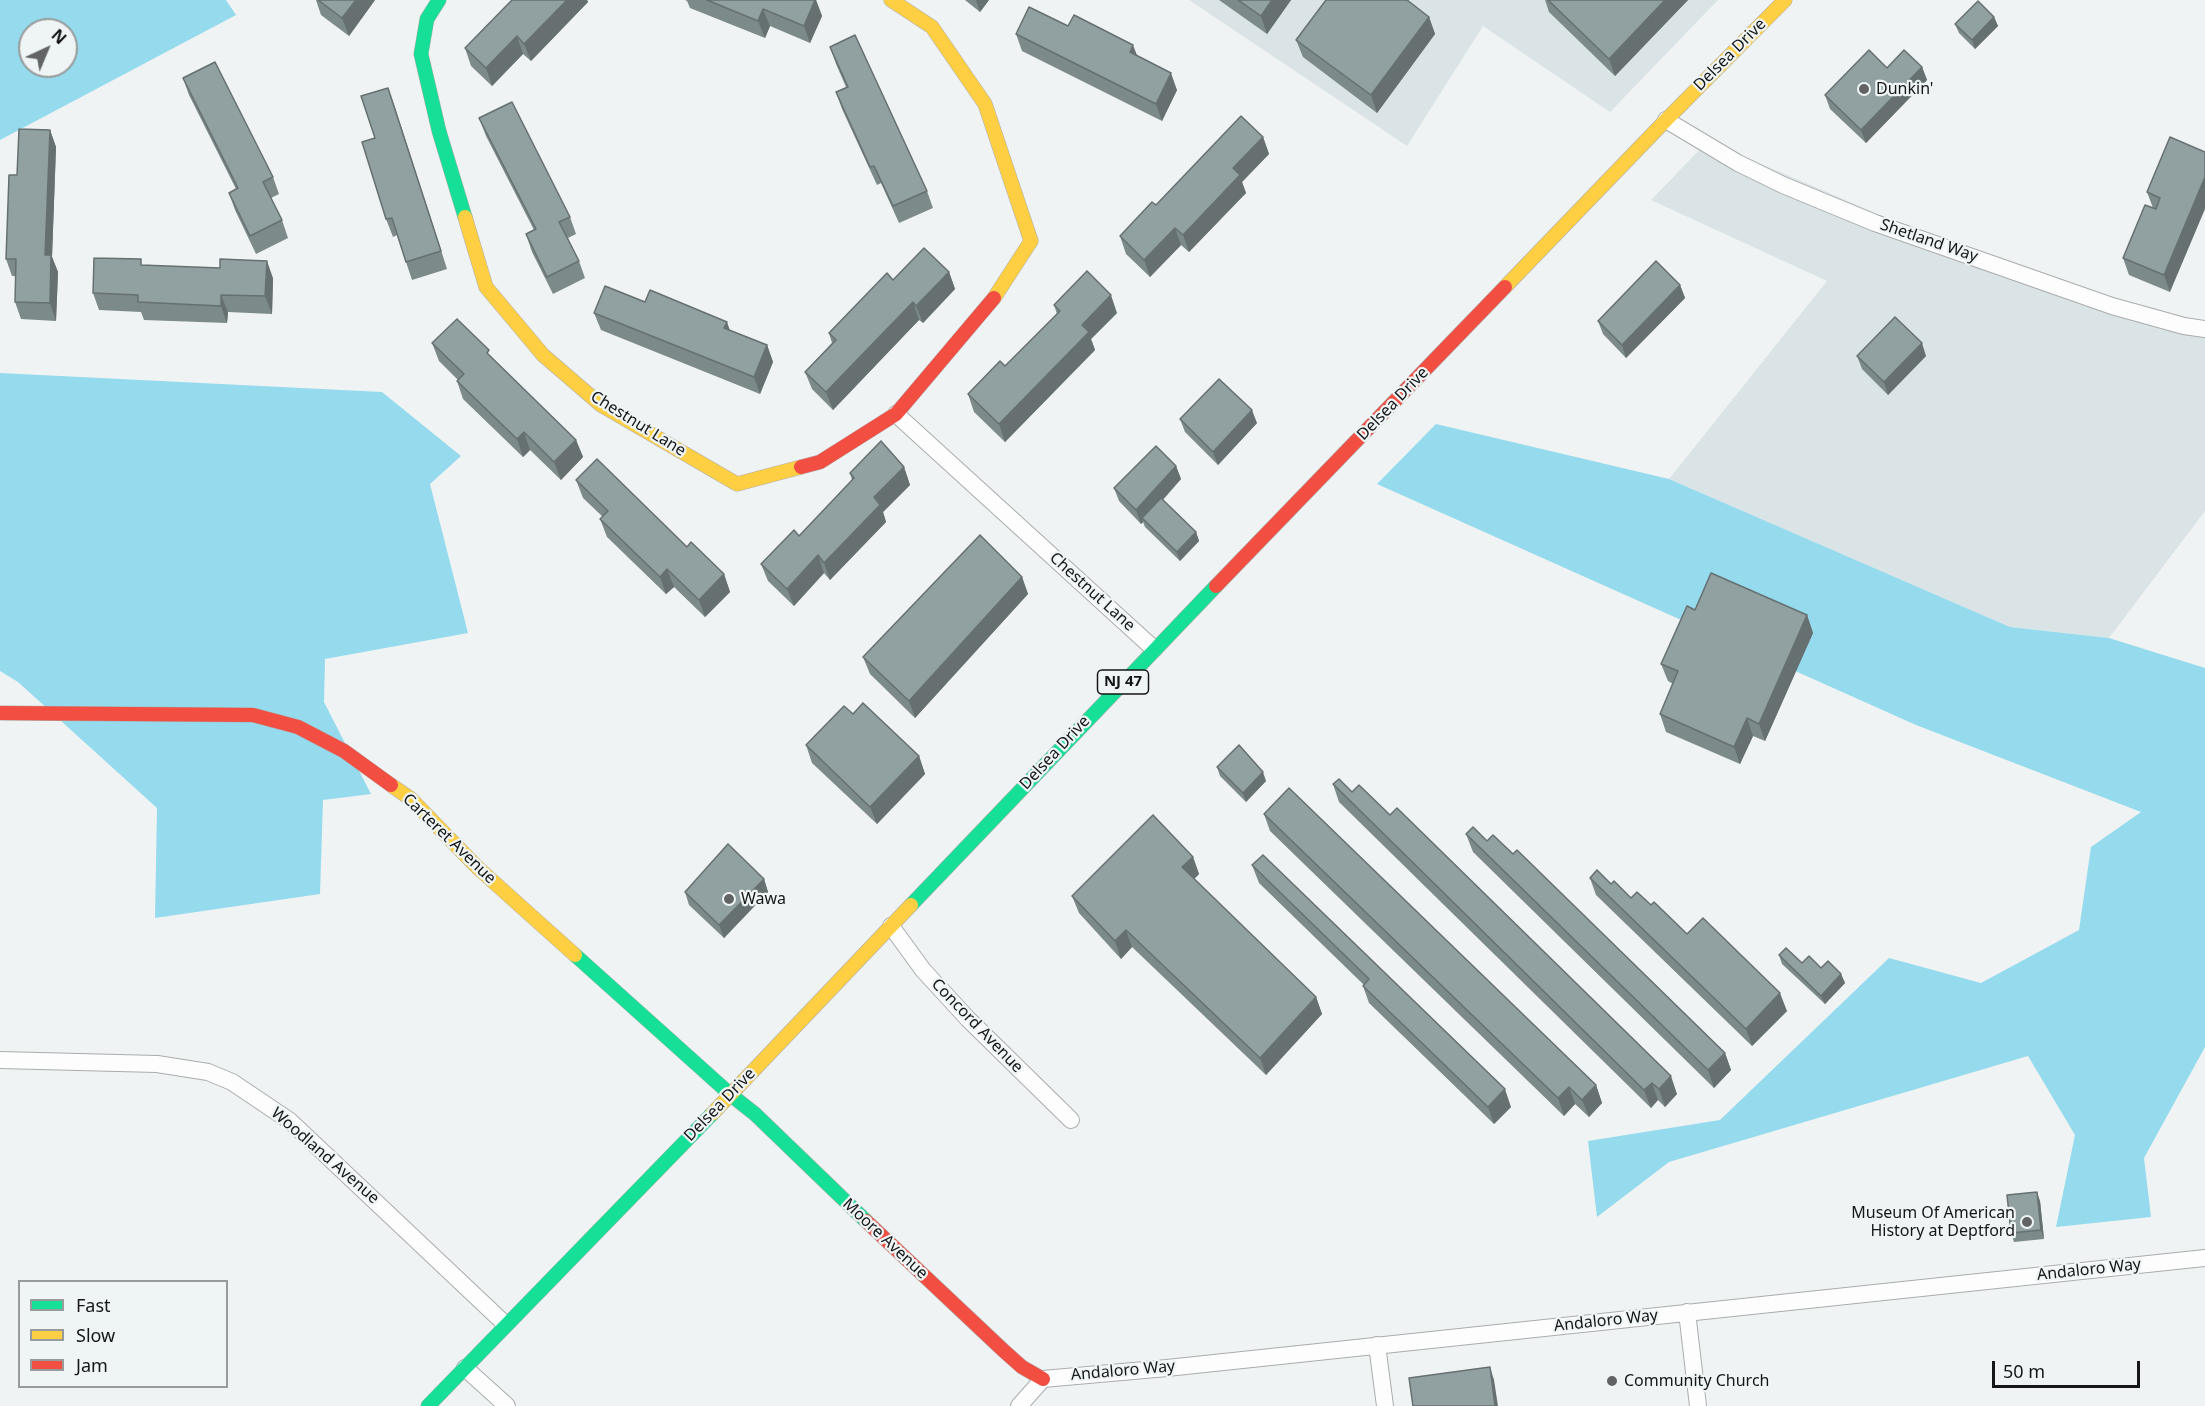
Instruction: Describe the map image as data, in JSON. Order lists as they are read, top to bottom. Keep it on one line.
{"streets":{"street":["Delsea Drive","Shetland Way","Chestnut Lane","NJ 47","Carteret Avenue","Concord Avenue","Woodland Avenue","Moore Avenue","Andaloro Way"]},"crossings":[["Delsea Drive","Shetland Way"],["Delsea Drive","Chestnut Lane"],["Delsea Drive","Carteret Avenue"],["Delsea Drive","Concord Avenue"],["Delsea Drive","Woodland Avenue"],["Delsea Drive","Moore Avenue"],["Carteret Avenue","Moore Avenue"],["Moore Avenue","Andaloro Way"]],"places":["Dunkin'","Wawa","Museum Of American History at Deptford","Community Church"],"legend":["Fast","Slow","Jam"],"scale_bar":"50 m","north":"top right"}
